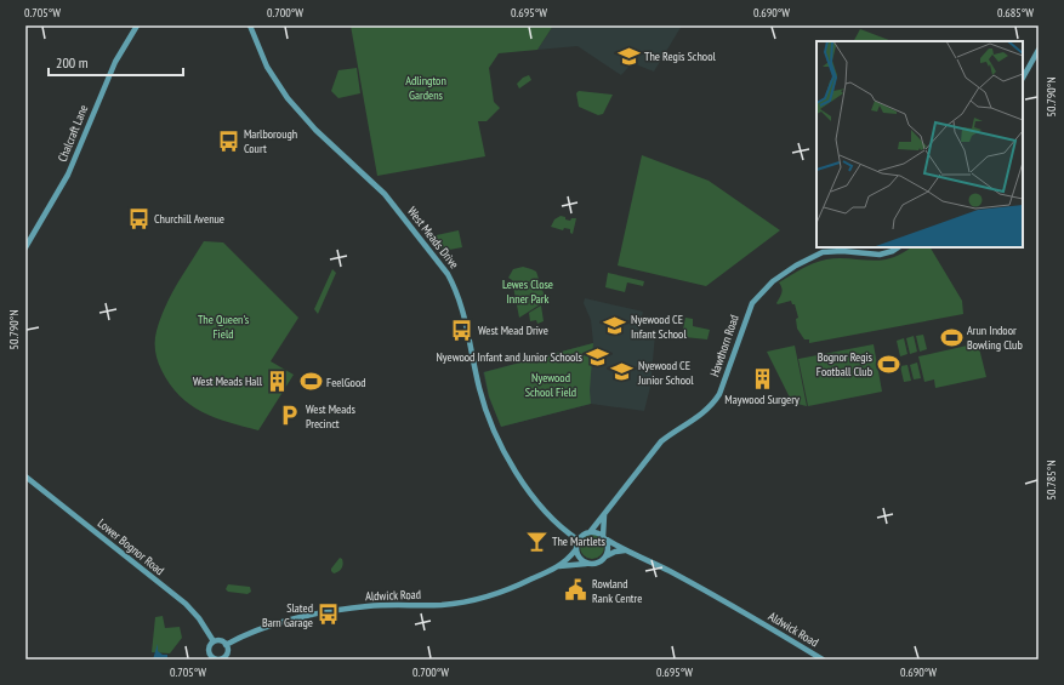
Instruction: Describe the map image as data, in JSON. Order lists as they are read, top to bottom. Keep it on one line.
{"streets":{"street":["Chalcraft Lane","West Meads Drive","Hawthorn Road","Lower Bognor Road","Aldwick Road"]},"crossings":[["West Meads Drive","Hawthorn Road"],["West Meads Drive","Aldwick Road"],["Hawthorn Road","Aldwick Road"],["Lower Bognor Road","Aldwick Road"]],"parks":["Adlington Gardens","Lewes Close Inner Park","The Queen's Field","Nyewood School Field"],"places":{"school or university":["The Regis School","Nyewood CE Infant School","Nyewood Infant and Junior Schools","Nyewood CE Junior School"],"bus stop":["Marlborough Court","Churchill Avenue","West Mead Drive","Slated Barn Garage"],"sports":["Arun Indoor Bowling Club","Bognor Regis Football Club","FeelGood"],"building":["Maywood Surgery","West Meads Hall"],"parking":["West Meads Precinct"],"bar":["The Martlets"],"public building":["Rowland Rank Centre"]},"scale_bar":"200 m","coordinates":["0.705°W","0.700°W","0.695°W","0.690°W","0.685°W","50.790°N","50.785°N"]}
